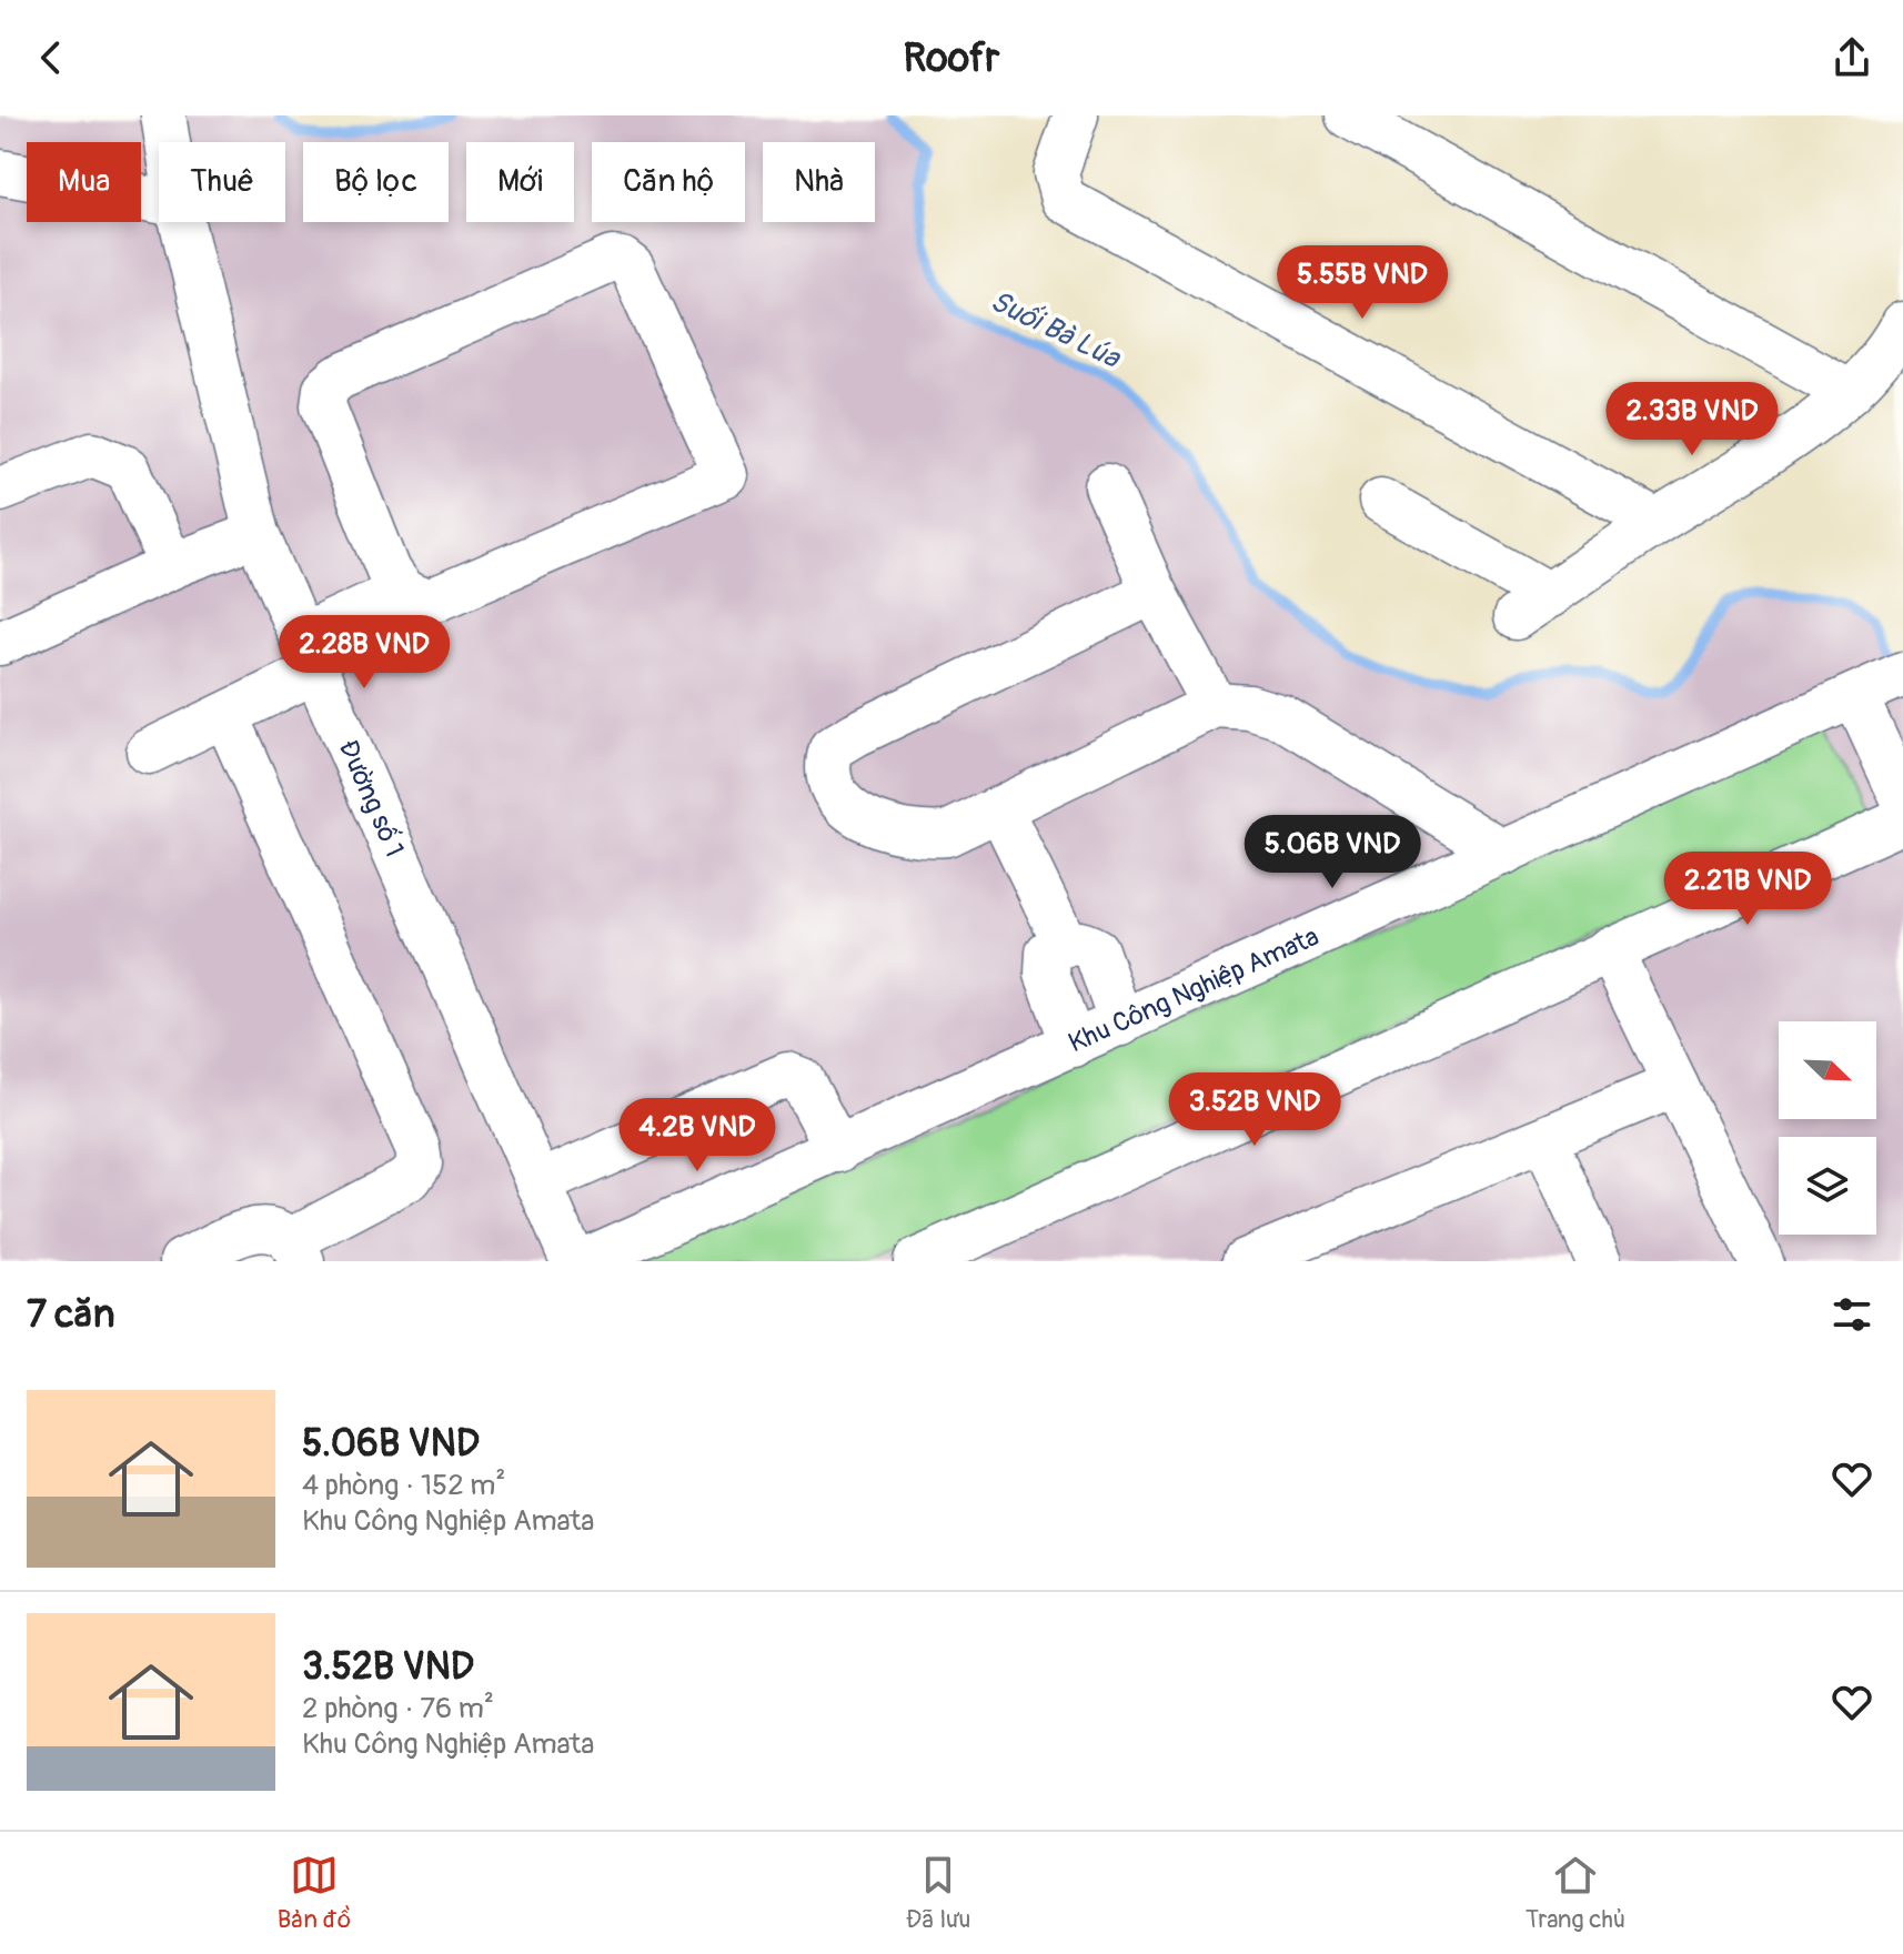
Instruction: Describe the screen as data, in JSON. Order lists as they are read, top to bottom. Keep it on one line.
{"streets":{"street":["Đường số 1","Khu Công Nghiệp Amata"]},"water":["Suối Bà Lúa"],"north":"bottom right","page":{"header":"Roofr","chip":["Mua","Thuê","Bộ lọc","Mới","Căn hộ","Nhà"],"price":["5.55B VND","2.33B VND","2.28B VND","5.06B VND","2.21B VND","3.52B VND","4.2B VND"],"heading":"7 căn","list":[{"name":"5.06B VND","note":"4 phòng · 152 m² · Khu Công Nghiệp Amata"},{"name":"3.52B VND","note":"2 phòng · 76 m² · Khu Công Nghiệp Amata"}],"tabs":["Bản đồ","Đã lưu","Trang chủ"]}}
